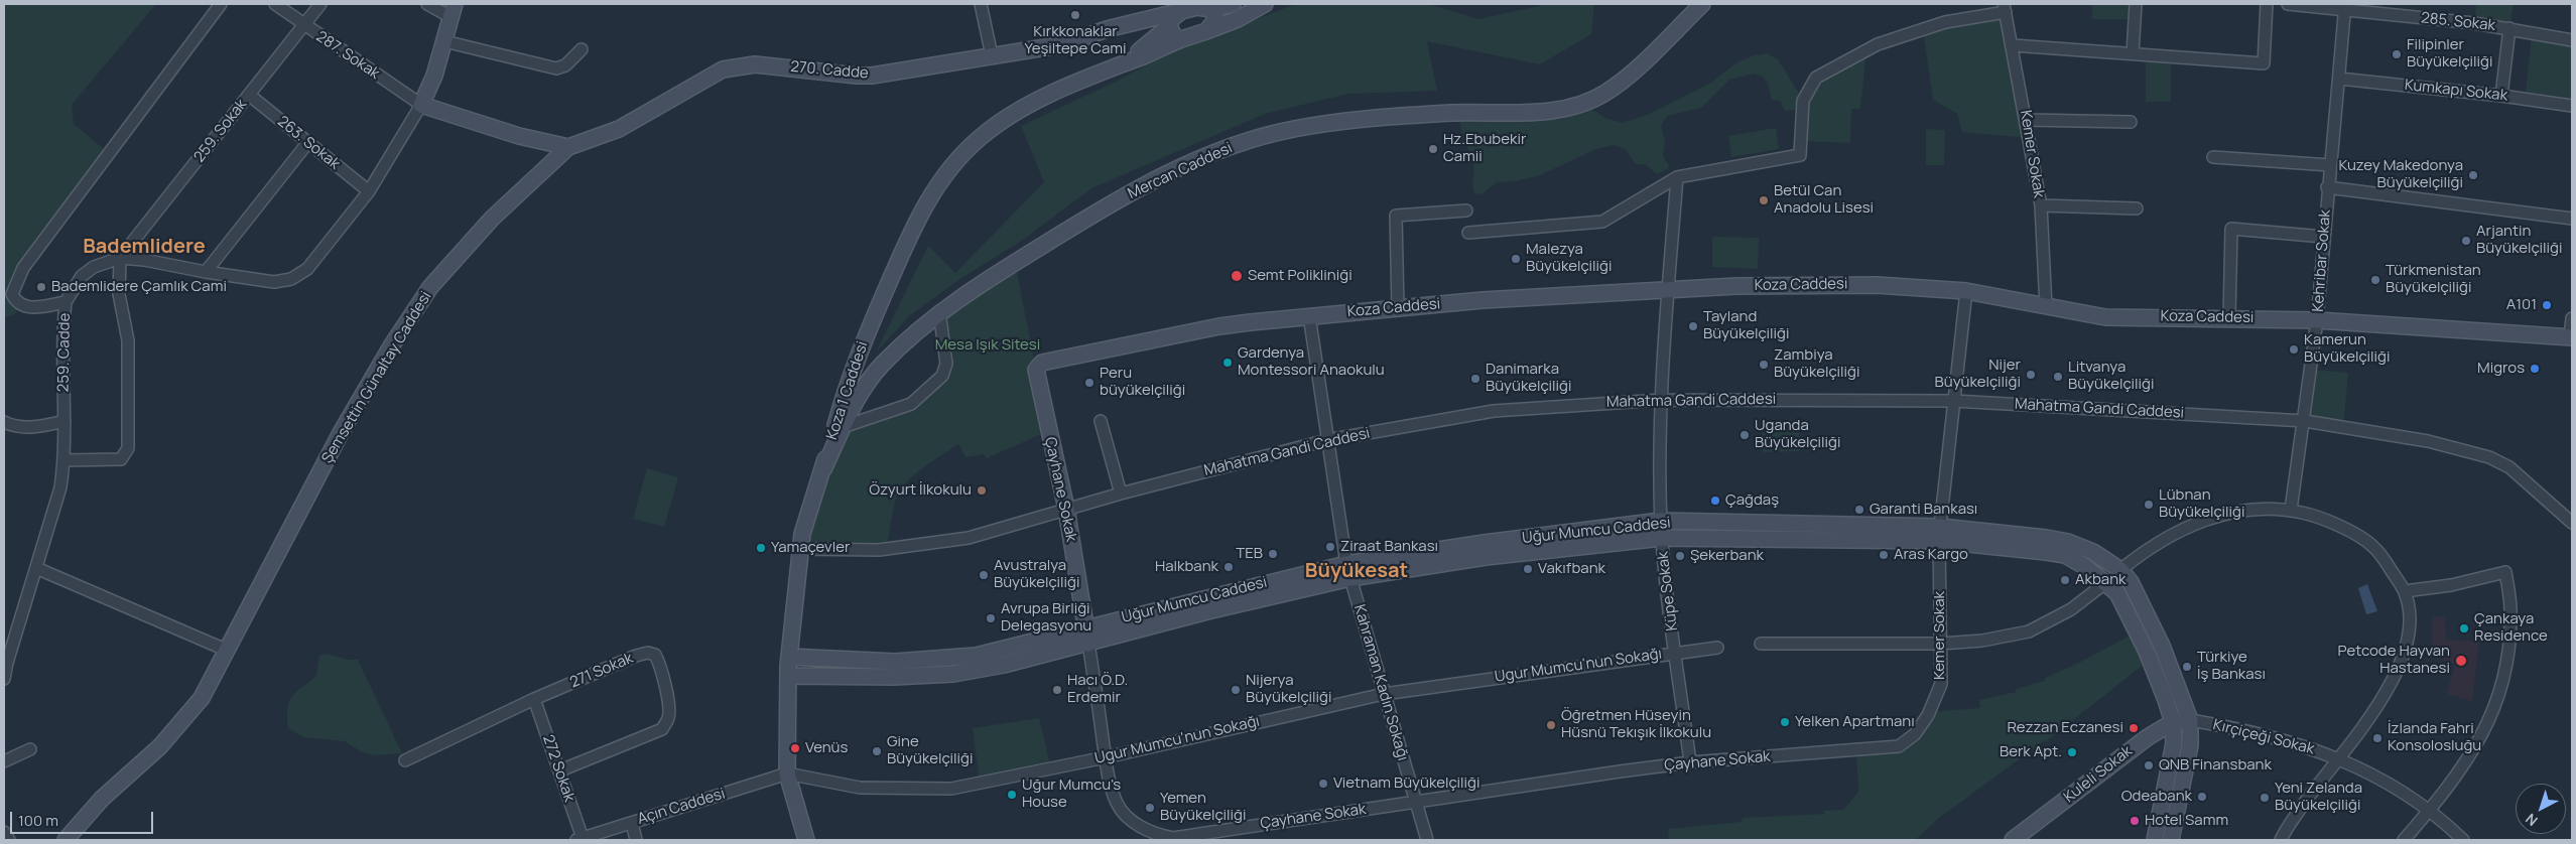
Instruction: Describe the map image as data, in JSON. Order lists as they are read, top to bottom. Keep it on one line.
{"streets":{"street":["285. Sokak","287. Sokak","270. Cadde","Kumkapı Sokak","259. Sokak","263. Sokak","Kemer Sokak","Mercan Caddesi","Kehribar Sokak","Koza Caddesi","259. Cadde","Şemsettin Günaltay Caddesi","Koza 1 Caddesi","Mahatma Gandi Caddesi","Çayhane Sokak","Uğur Mumcu Caddesi","Küpe Sokak","Ugur Mumcu'nun Sokağı","271 Sokak","Kahraman Kadın Sokağı","Kırçiçeği Sokak","272 Sokak","Kuleli Sokak","Açın Caddesi"]},"crossings":[["285. Sokak","Kehribar Sokak"],["287. Sokak","259. Sokak"],["270. Cadde","Şemsettin Günaltay Caddesi"],["Kumkapı Sokak","Kehribar Sokak"],["259. Sokak","263. Sokak"],["Kemer Sokak","Koza Caddesi"],["Kemer Sokak","Mahatma Gandi Caddesi"],["Kemer Sokak","Çayhane Sokak"],["Kemer Sokak","Uğur Mumcu Caddesi"],["Mercan Caddesi","Koza 1 Caddesi"],["Kehribar Sokak","Koza Caddesi"],["Kehribar Sokak","Mahatma Gandi Caddesi"],["Koza Caddesi","Çayhane Sokak"],["Koza Caddesi","Küpe Sokak"],["Koza Caddesi","Kahraman Kadın Sokağı"],["Koza 1 Caddesi","Mahatma Gandi Caddesi"],["Koza 1 Caddesi","Uğur Mumcu Caddesi"],["Koza 1 Caddesi","Ugur Mumcu'nun Sokağı"],["Koza 1 Caddesi","Açın Caddesi"],["Mahatma Gandi Caddesi","Çayhane Sokak"],["Mahatma Gandi Caddesi","Küpe Sokak"],["Mahatma Gandi Caddesi","Kahraman Kadın Sokağı"],["Çayhane Sokak","Uğur Mumcu Caddesi"],["Çayhane Sokak","Küpe Sokak"],["Çayhane Sokak","Ugur Mumcu'nun Sokağı"],["Çayhane Sokak","Kahraman Kadın Sokağı"],["Uğur Mumcu Caddesi","Küpe Sokak"],["Uğur Mumcu Caddesi","Kahraman Kadın Sokağı"],["Uğur Mumcu Caddesi","Kırçiçeği Sokak"],["Uğur Mumcu Caddesi","Kuleli Sokak"],["Küpe Sokak","Ugur Mumcu'nun Sokağı"],["Ugur Mumcu'nun Sokağı","Kahraman Kadın Sokağı"],["Ugur Mumcu'nun Sokağı","Açın Caddesi"],["271 Sokak","272 Sokak"],["Kırçiçeği Sokak","Kuleli Sokak"],["272 Sokak","Açın Caddesi"]],"districts":["Bademlidere","Büyükesat"],"parks":["Mesa Işık Sitesi"],"places":["Kırkkonaklar Yeşiltepe Cami","Filipinler Büyükelçiliği","Hz.Ebubekir Camii","Kuzey Makedonya Büyükelçiliği","Betül Can Anadolu Lisesi","Arjantin Büyükelçiliği","Malezya Büyükelçiliği","Semt Polikliniği","Türkmenistan Büyükelçiliği","Bademlidere Çamlık Cami","A101","Tayland Büyükelçiliği","Kamerun Büyükelçiliği","Gardenya Montessori Anaokulu","Zambiya Büyükelçiliği","Migros","Nijer Büyükelçiliği","Litvanya Büyükelçiliği","Danimarka Büyükelçiliği","Peru büyükelçiliği","Uganda Büyükelçiliği","Özyurt İlkokulu","Çağdaş","Lübnan Büyükelçiliği","Garanti Bankası","Ziraat Bankası","Yamaçevler","TEB","Aras Kargo","Şekerbank","Halkbank","Vakıfbank","Avustralya Büyükelçiliği","Akbank","Avrupa Birliği Delegasyonu","Çankaya Residence","Petcode Hayvan Hastanesi","Türkiye İş Bankası","Hacı Ö.D. Erdemir","Nijerya Büyükelçiliği","Yelken Apartmanı","Öğretmen Hüseyin Hüsnü Tekışık İlkokulu","Rezzan Eczanesi","İzlanda Fahri Konsolosluğu","Venüs","Gine Büyükelçiliği","Berk Apt.","QNB Finansbank","Vietnam Büyükelçiliği","Uğur Mumcu's House","Odeabank","Yeni Zelanda Büyükelçiliği","Yemen Büyükelçiliği","Hotel Samm"],"scale_bar":"100 m","north":"bottom left"}
